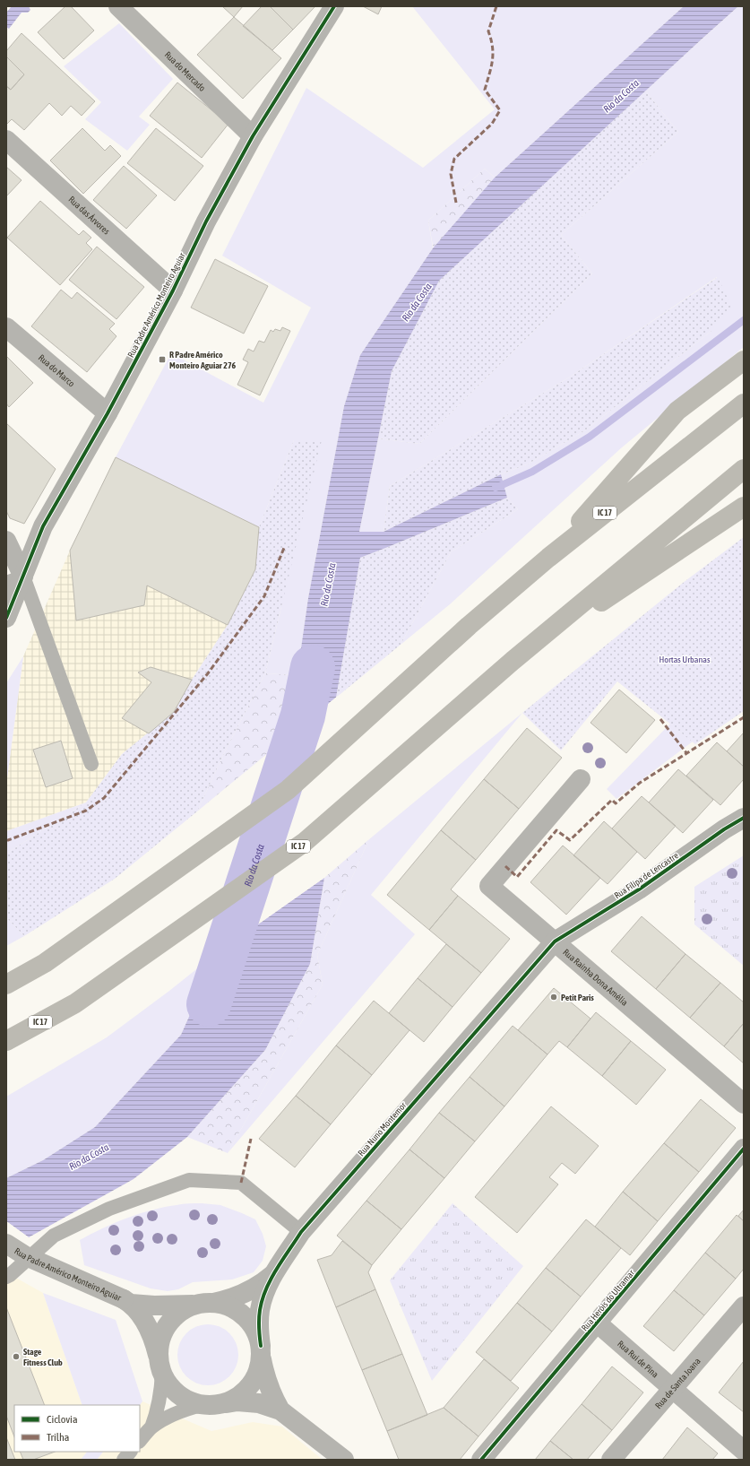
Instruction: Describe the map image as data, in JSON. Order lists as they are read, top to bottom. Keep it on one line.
{"streets":{"highway":["IC 17"],"street":["Rua do Mercado","Rua das Árvores","Rua Padre Américo Monteiro Aguiar","Rua do Marco","Rua Filipa de Lencastre","Rua Rainha Dona Amélia","Rua Nuno Montemor","Rua Heróis do Ultramar","Rua Rui de Pina","Rua de Santa Joana"]},"crossings":[["Rua do Mercado","Rua Padre Américo Monteiro Aguiar"],["Rua das Árvores","Rua Padre Américo Monteiro Aguiar"],["Rua Padre Américo Monteiro Aguiar","Rua do Marco"],["Rua Padre Américo Monteiro Aguiar","Rua Nuno Montemor"],["Rua Filipa de Lencastre","Rua Rainha Dona Amélia"],["Rua Filipa de Lencastre","Rua Nuno Montemor"],["Rua Rainha Dona Amélia","Rua Nuno Montemor"],["Rua Heróis do Ultramar","Rua Rui de Pina"],["Rua Rui de Pina","Rua de Santa Joana"]],"water":["Rio da Costa"],"parks":["Hortas Urbanas"],"places":{"transit":["R Padre Américo Monteiro Aguiar 276"],"other":["Petit Paris","Stage Fitness Club"]},"legend":["Ciclovia","Trilha"]}
